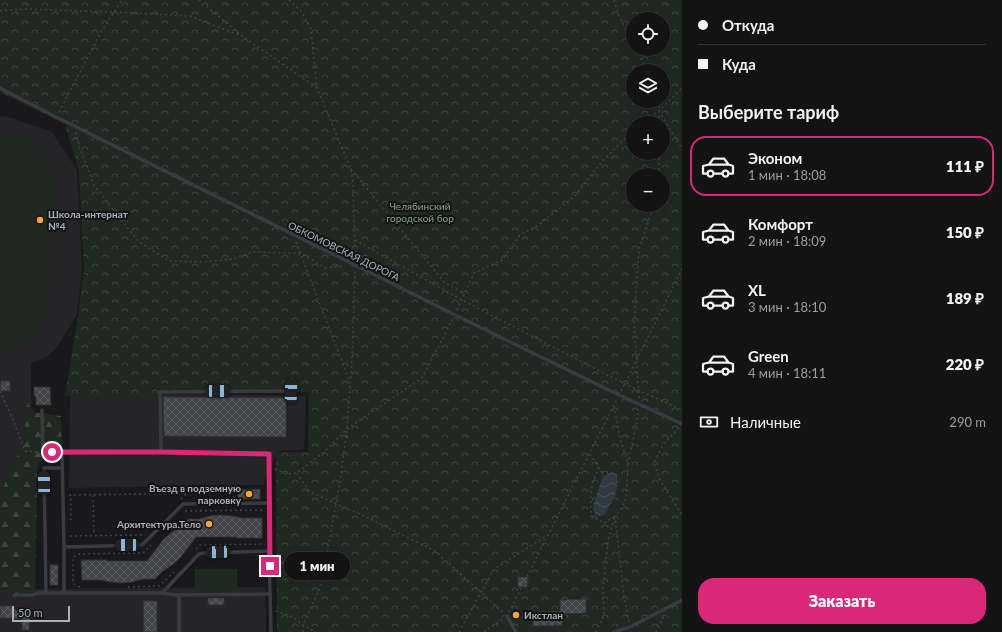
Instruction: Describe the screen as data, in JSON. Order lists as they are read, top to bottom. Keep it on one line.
{"streets":{"lane":["ОБКОМОВСКАЯ ДОРОГА"]},"parks":["Челябинский городской бор"],"places":["Школа-интернат №4","Въезд в подземную парковку","Архитектура.Тело","Икстлан"],"scale_bar":"50 m","page":{"banner":["Откуда","Куда"],"map_buttons":["+","−"],"heading":"Выберите тариф","list":[{"name":"Эконом","note":"1 мин · 18:08","value":"111 ₽"},{"name":"Комфорт","note":"2 мин · 18:09","value":"150 ₽"},{"name":"XL","note":"3 мин · 18:10","value":"189 ₽"},{"name":"Green","note":"4 мин · 18:11","value":"220 ₽"}],"pay":["Наличные","290 m"],"bubble":"1 мин","buttons":"Заказать","scale":"50 m"}}
